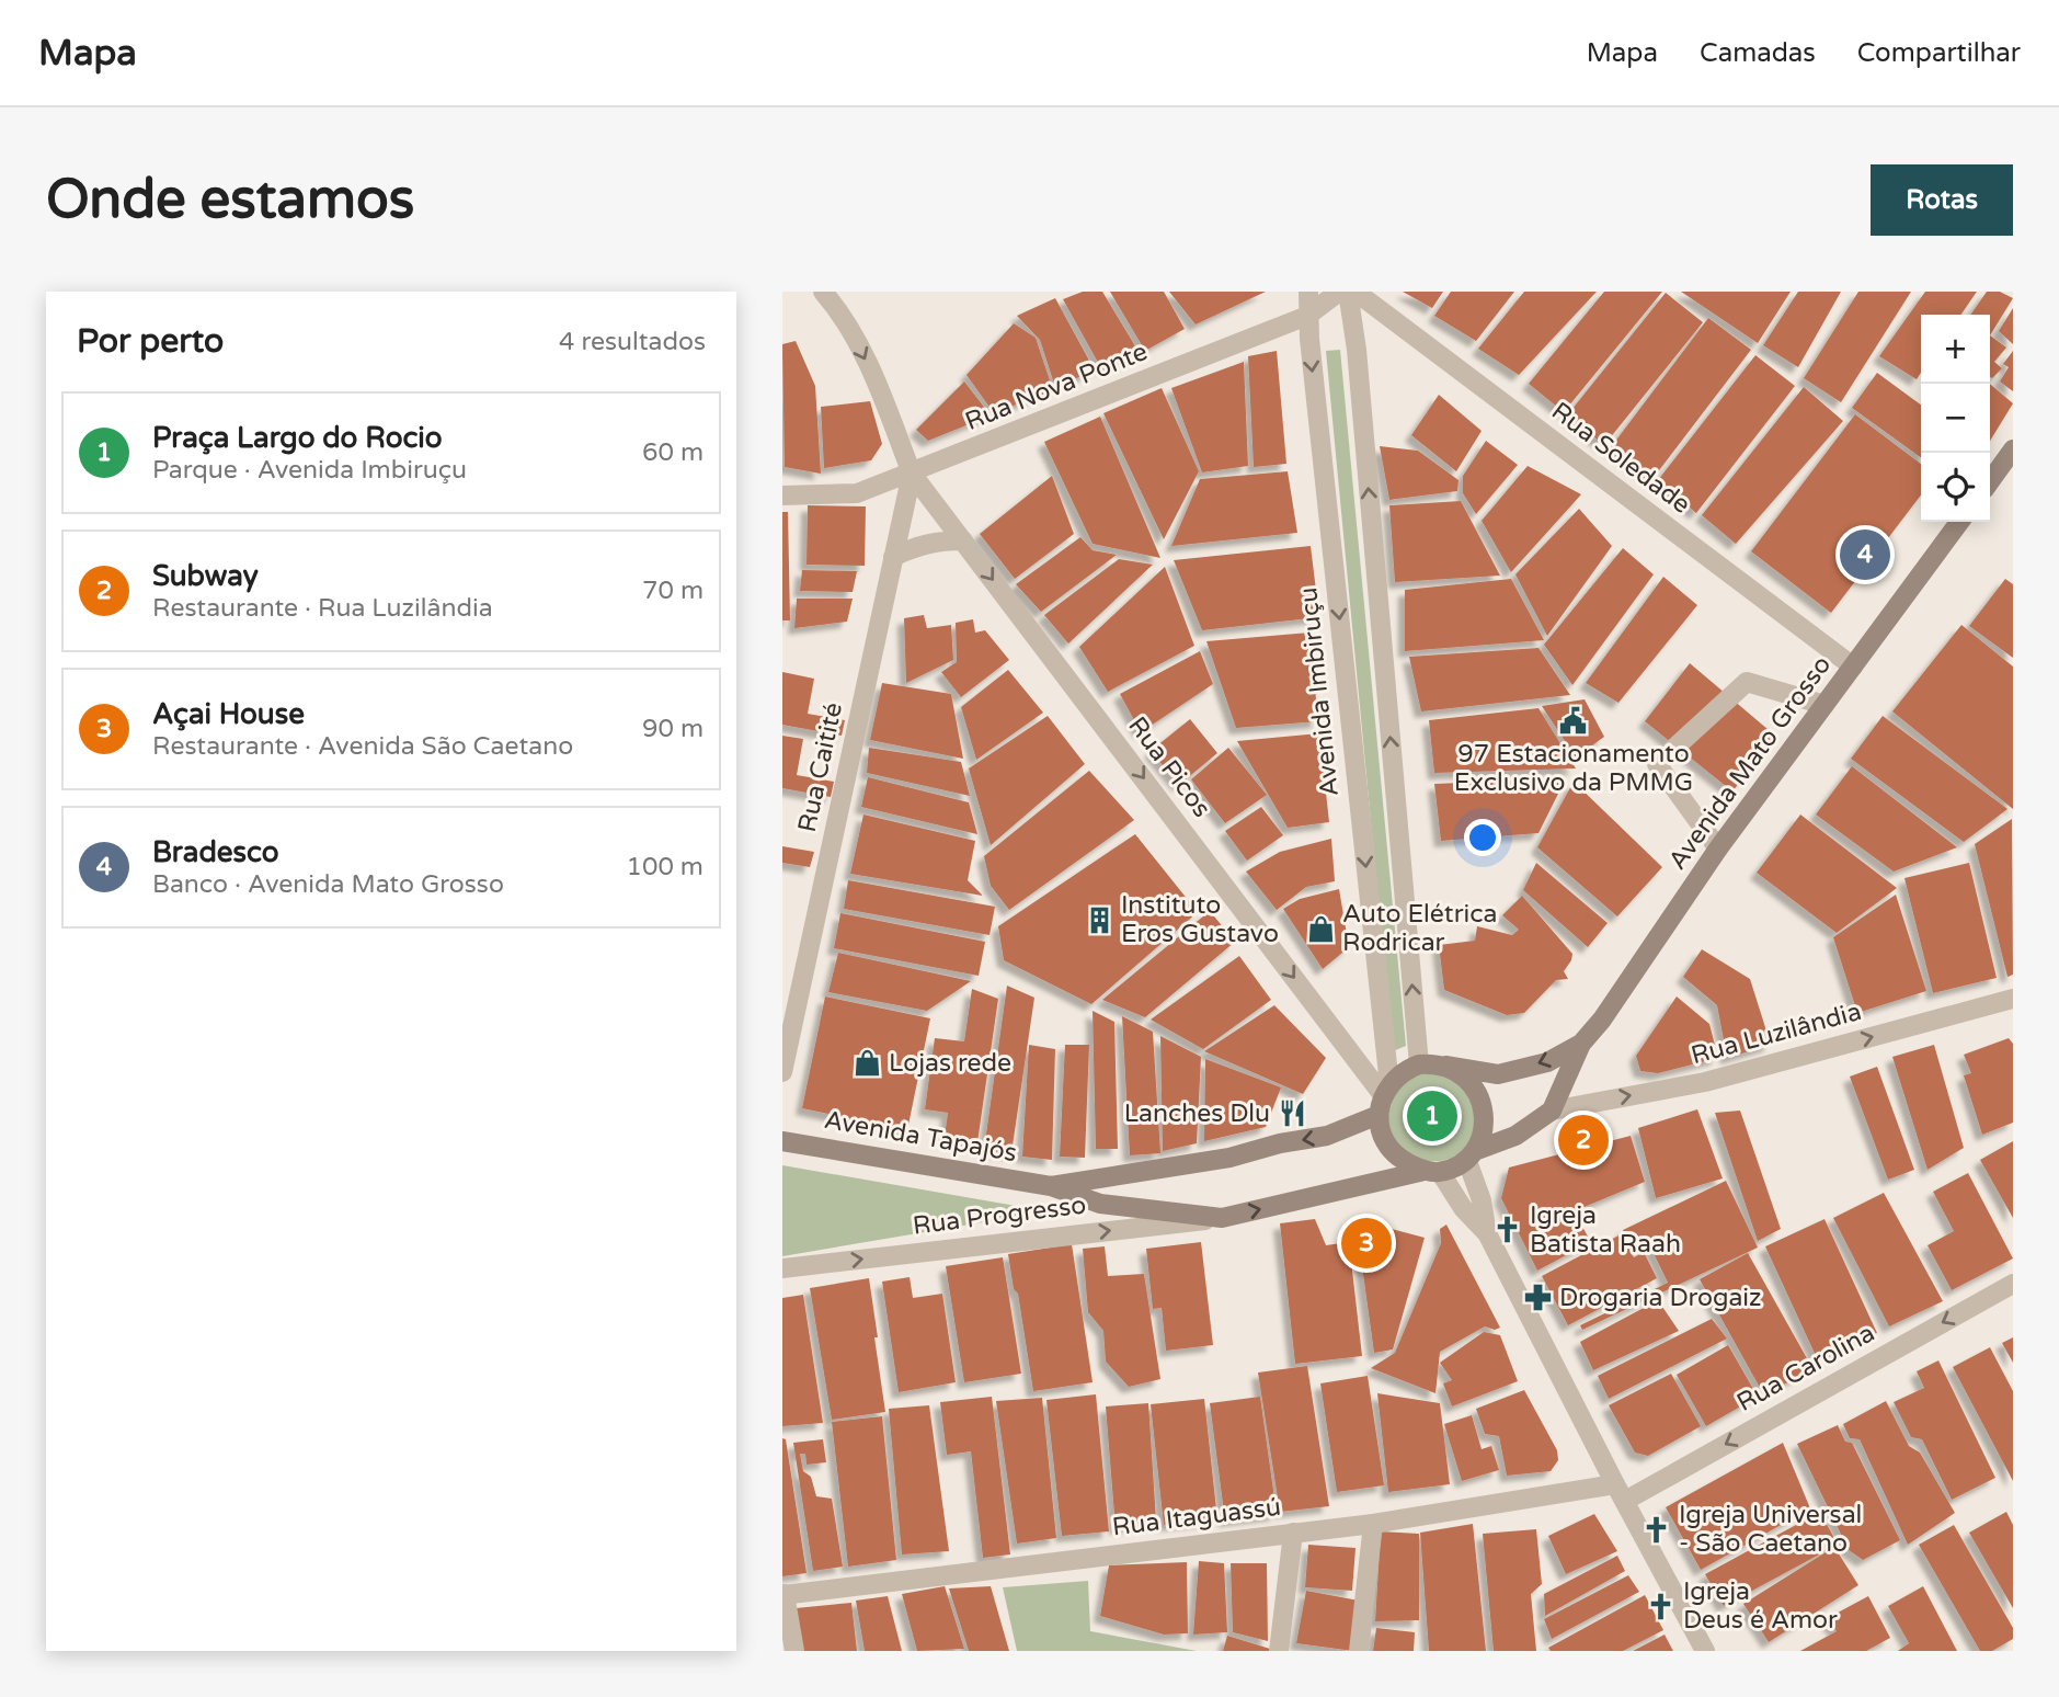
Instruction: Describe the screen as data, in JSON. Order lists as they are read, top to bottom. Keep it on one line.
{"streets":{"main road":["Avenida Mato Grosso","Avenida Tapajós"],"street":["Rua Nova Ponte","Rua Soledade","Avenida Imbiruçu","Rua Caitité","Rua Picos","Rua Luzilândia","Rua Progresso","Rua Carolina","Rua Itaguassú"]},"crossings":[["Rua Nova Ponte","Avenida Imbiruçu"],["Rua Nova Ponte","Rua Caitité"],["Rua Nova Ponte","Rua Picos"],["Rua Soledade","Avenida Mato Grosso"],["Avenida Imbiruçu","Rua Picos"],["Rua Caitité","Rua Picos"],["Rua Carolina","Rua Itaguassú"]],"one_way":["Rua Picos","Rua Luzilândia","Rua Progresso","Rua Carolina"],"places":{"public building":["97 Estacionamento Exclusivo da PMMG"],"building":["Instituto Eros Gustavo"],"shop":["Auto Elétrica Rodricar","Lojas rede"],"restaurant":["Lanches Dlu"],"church":["Igreja Batista Raah","Igreja Universal - São Caetano","Igreja Deus é Amor"],"pharmacy":["Drogaria Drogaiz"]},"page":{"header":"Mapa","nav":["Mapa","Camadas","Compartilhar"],"buttons":"Rotas","title":"Onde estamos","heading":["Por perto","4 resultados"],"map_buttons":["+","−"],"list":[{"mark":"1","name":"Praça Largo do Rocio","note":"Parque · Avenida Imbiruçu","value":"60 m"},{"mark":"2","name":"Subway","note":"Restaurante · Rua Luzilândia","value":"70 m"},{"mark":"3","name":"Açai House","note":"Restaurante · Avenida São Caetano","value":"90 m"},{"mark":"4","name":"Bradesco","note":"Banco · Avenida Mato Grosso","value":"100 m"}],"pins":["4","1","2","3"]}}
